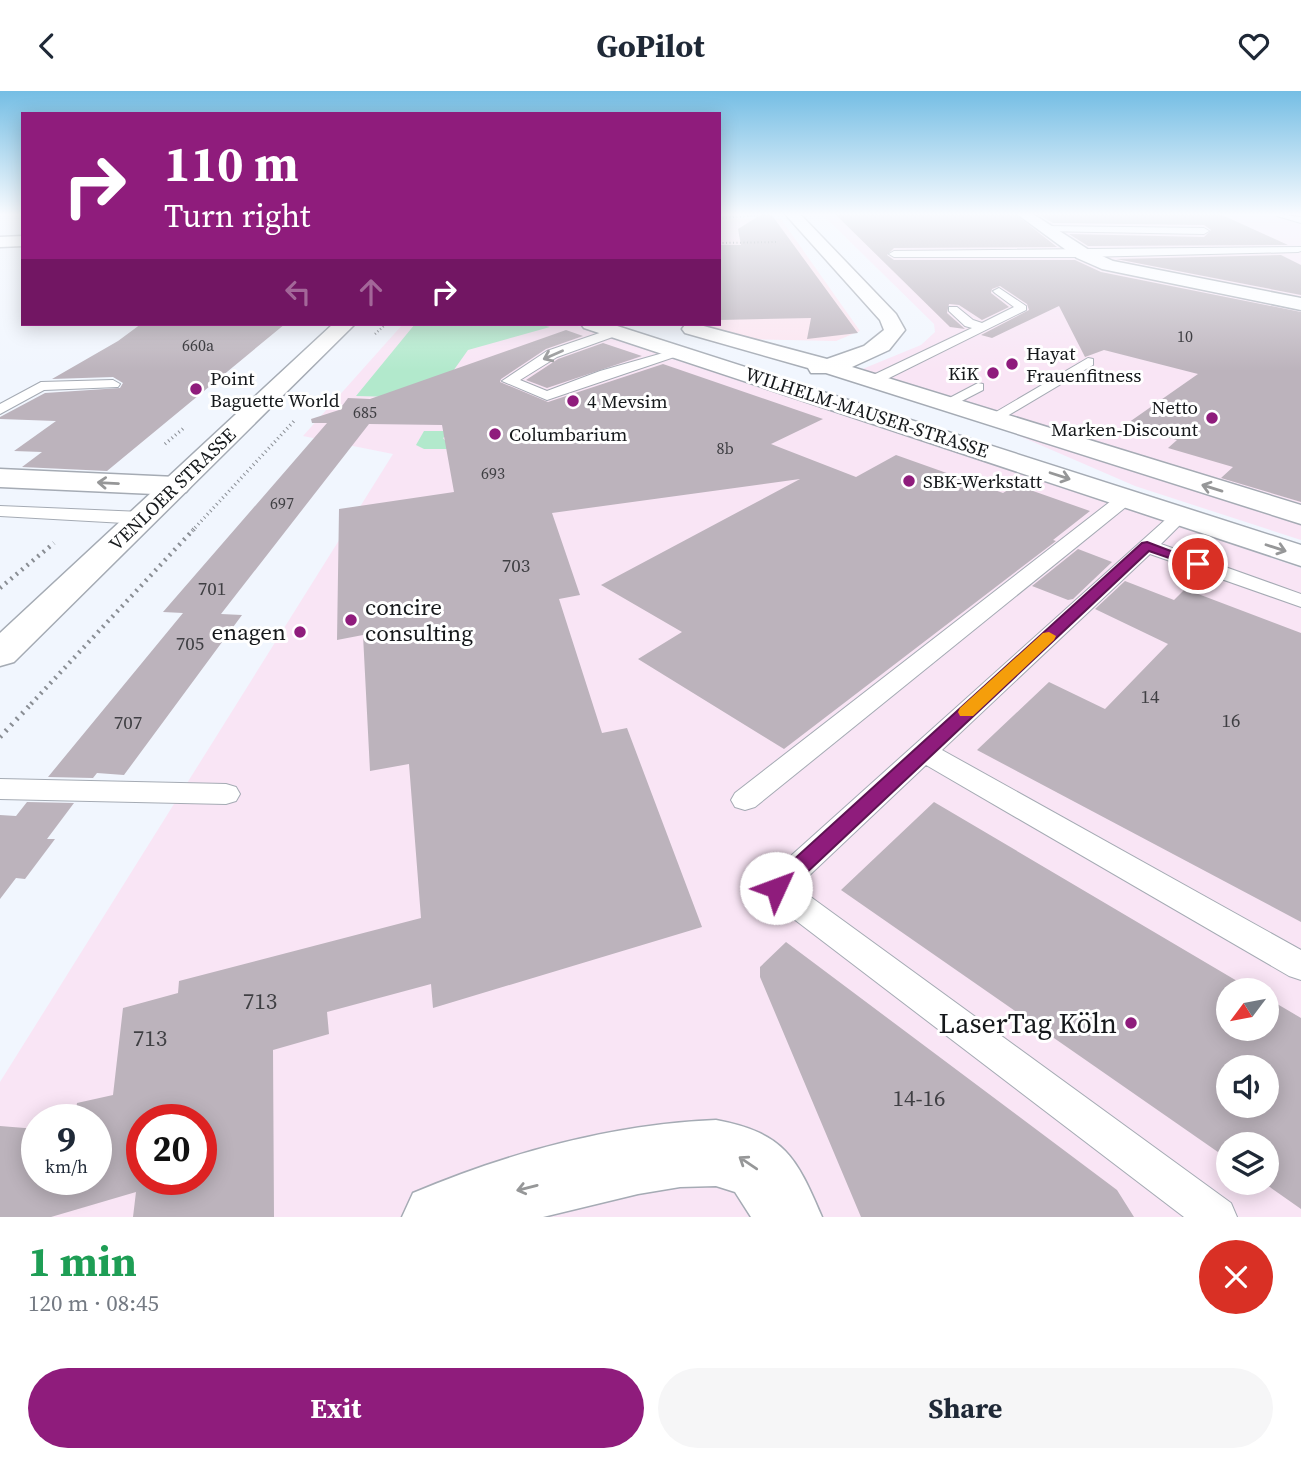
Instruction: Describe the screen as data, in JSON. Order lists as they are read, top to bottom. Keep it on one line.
{"streets":{"street":["WILHELM-MAUSER-STRASSE","VENLOER STRASSE"]},"places":["Hayat Frauenfitness","KiK","Point Baguette World","4 Mevsim","Netto Marken-Discount","Columbarium","SBK-Werkstatt","concire consulting","enagen","LaserTag Köln"],"house_numbers":["10","660a","685","8b","693","697","703","701","705","14","16","707","713","713","14-16"],"north":"bottom left","page":{"header":"GoPilot","turn":["110 m","Turn right"],"speed":"9 km/h","limit":"20","heading":["1 min","120 m · 08:45"],"buttons":["Exit","Share"]}}
